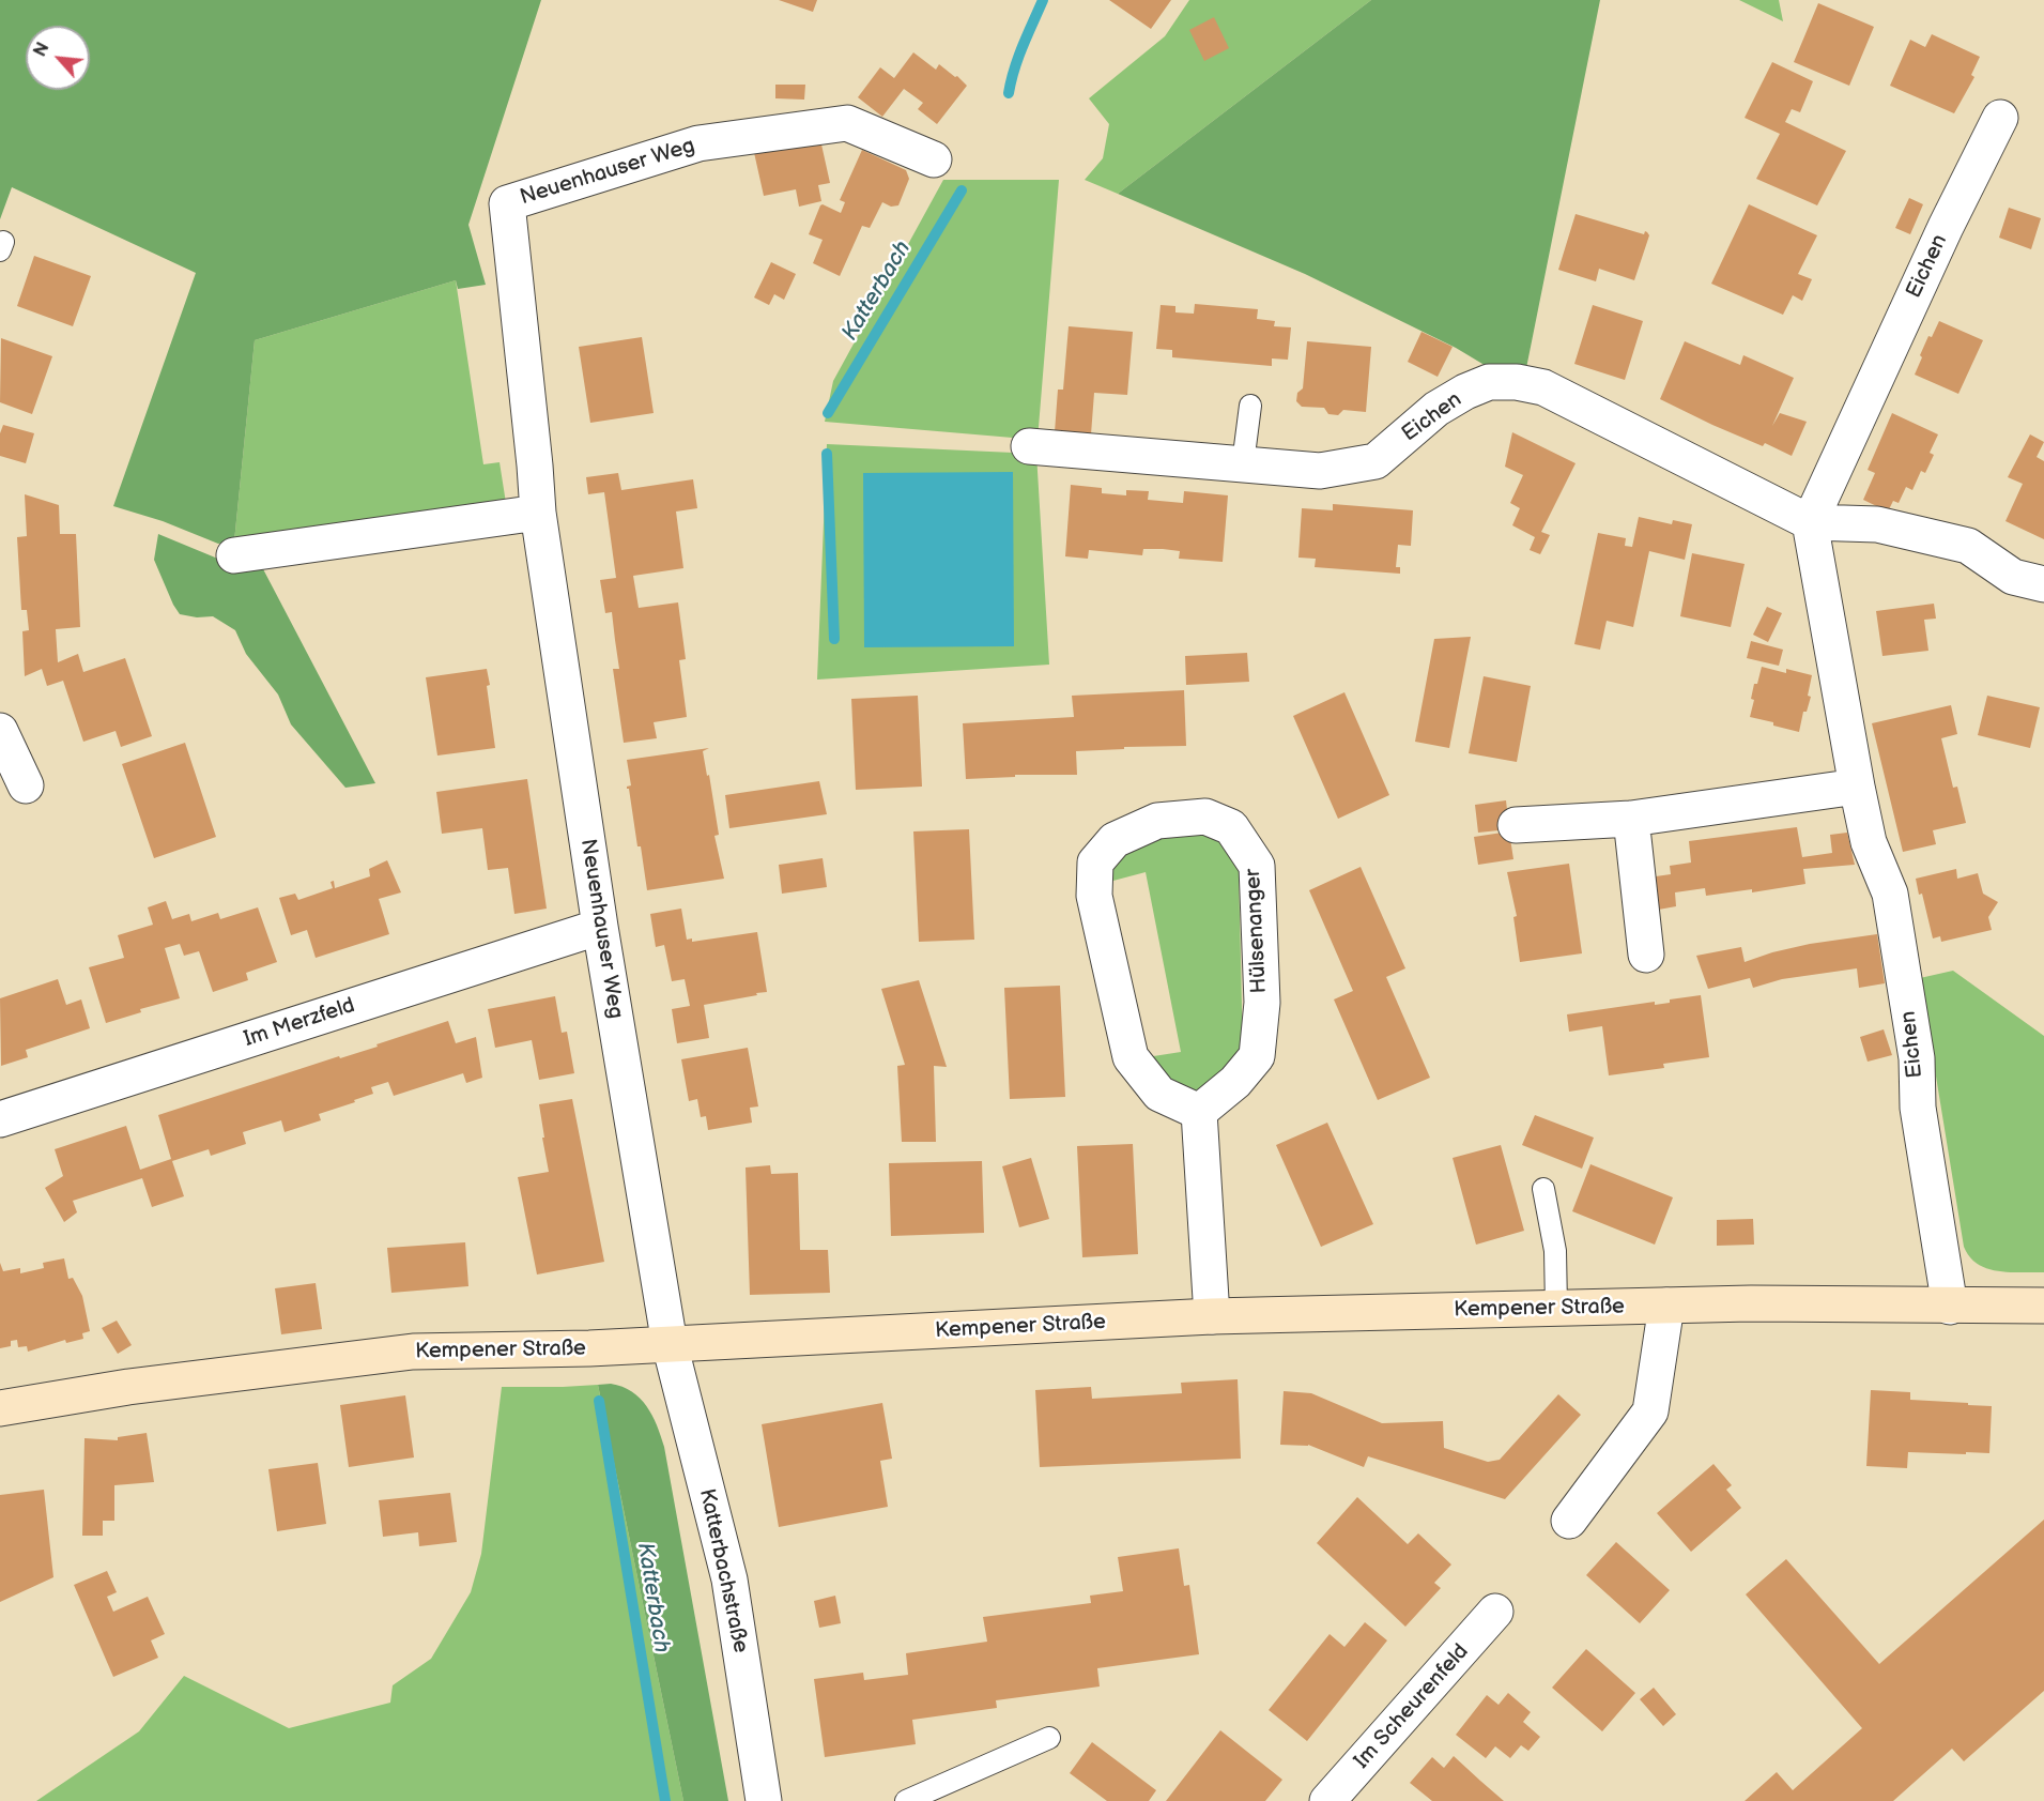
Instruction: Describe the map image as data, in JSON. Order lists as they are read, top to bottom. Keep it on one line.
{"streets":{"main road":["Kempener Straße"],"street":["Neuenhauser Weg","Eichen","Hülsenanger","Im Merzfeld","Katterbachstraße","Im Scheurenfeld"]},"crossings":[["Neuenhauser Weg","Im Merzfeld"],["Neuenhauser Weg","Kempener Straße"],["Neuenhauser Weg","Katterbachstraße"],["Eichen","Kempener Straße"],["Kempener Straße","Katterbachstraße"]],"water":["Katterbach"],"north":"top left"}
